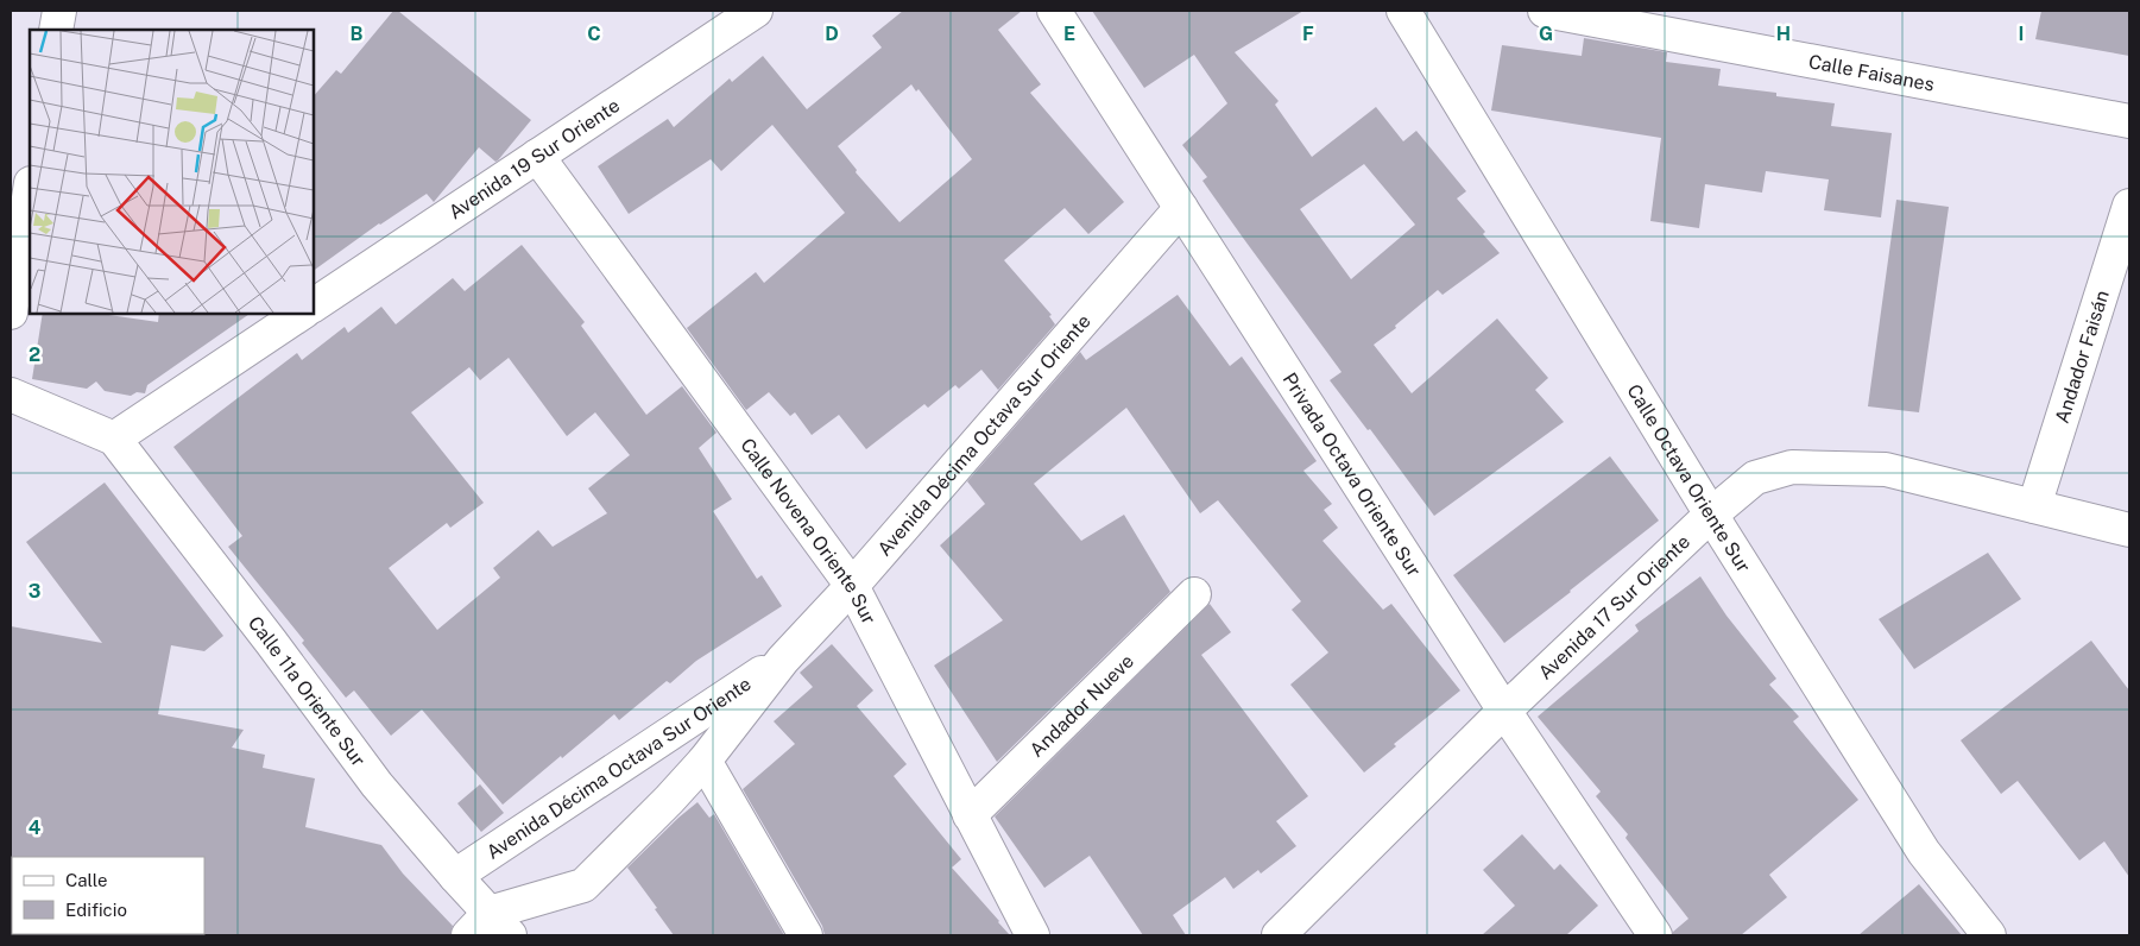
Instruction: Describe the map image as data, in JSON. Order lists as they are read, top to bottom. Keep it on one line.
{"streets":{"street":["Calle Faisanes","Avenida 19 Sur Oriente","Andador Faisán","Avenida Décima Octava Sur Oriente","Privada Octava Oriente Sur","Calle Octava Oriente Sur","Calle Novena Oriente Sur","Avenida 17 Sur Oriente","Calle 11a Oriente Sur","Andador Nueve"]},"crossings":[["Avenida 19 Sur Oriente","Calle Novena Oriente Sur"],["Andador Faisán","Avenida 17 Sur Oriente"],["Avenida Décima Octava Sur Oriente","Privada Octava Oriente Sur"],["Avenida Décima Octava Sur Oriente","Calle Novena Oriente Sur"],["Avenida Décima Octava Sur Oriente","Calle 11a Oriente Sur"],["Privada Octava Oriente Sur","Avenida 17 Sur Oriente"],["Calle Octava Oriente Sur","Avenida 17 Sur Oriente"],["Calle Novena Oriente Sur","Andador Nueve"]],"legend":["Calle","Edificio"],"grid":{"columns":["B","C","D","E","F","G","H","I"],"rows":["2","3","4"]}}
